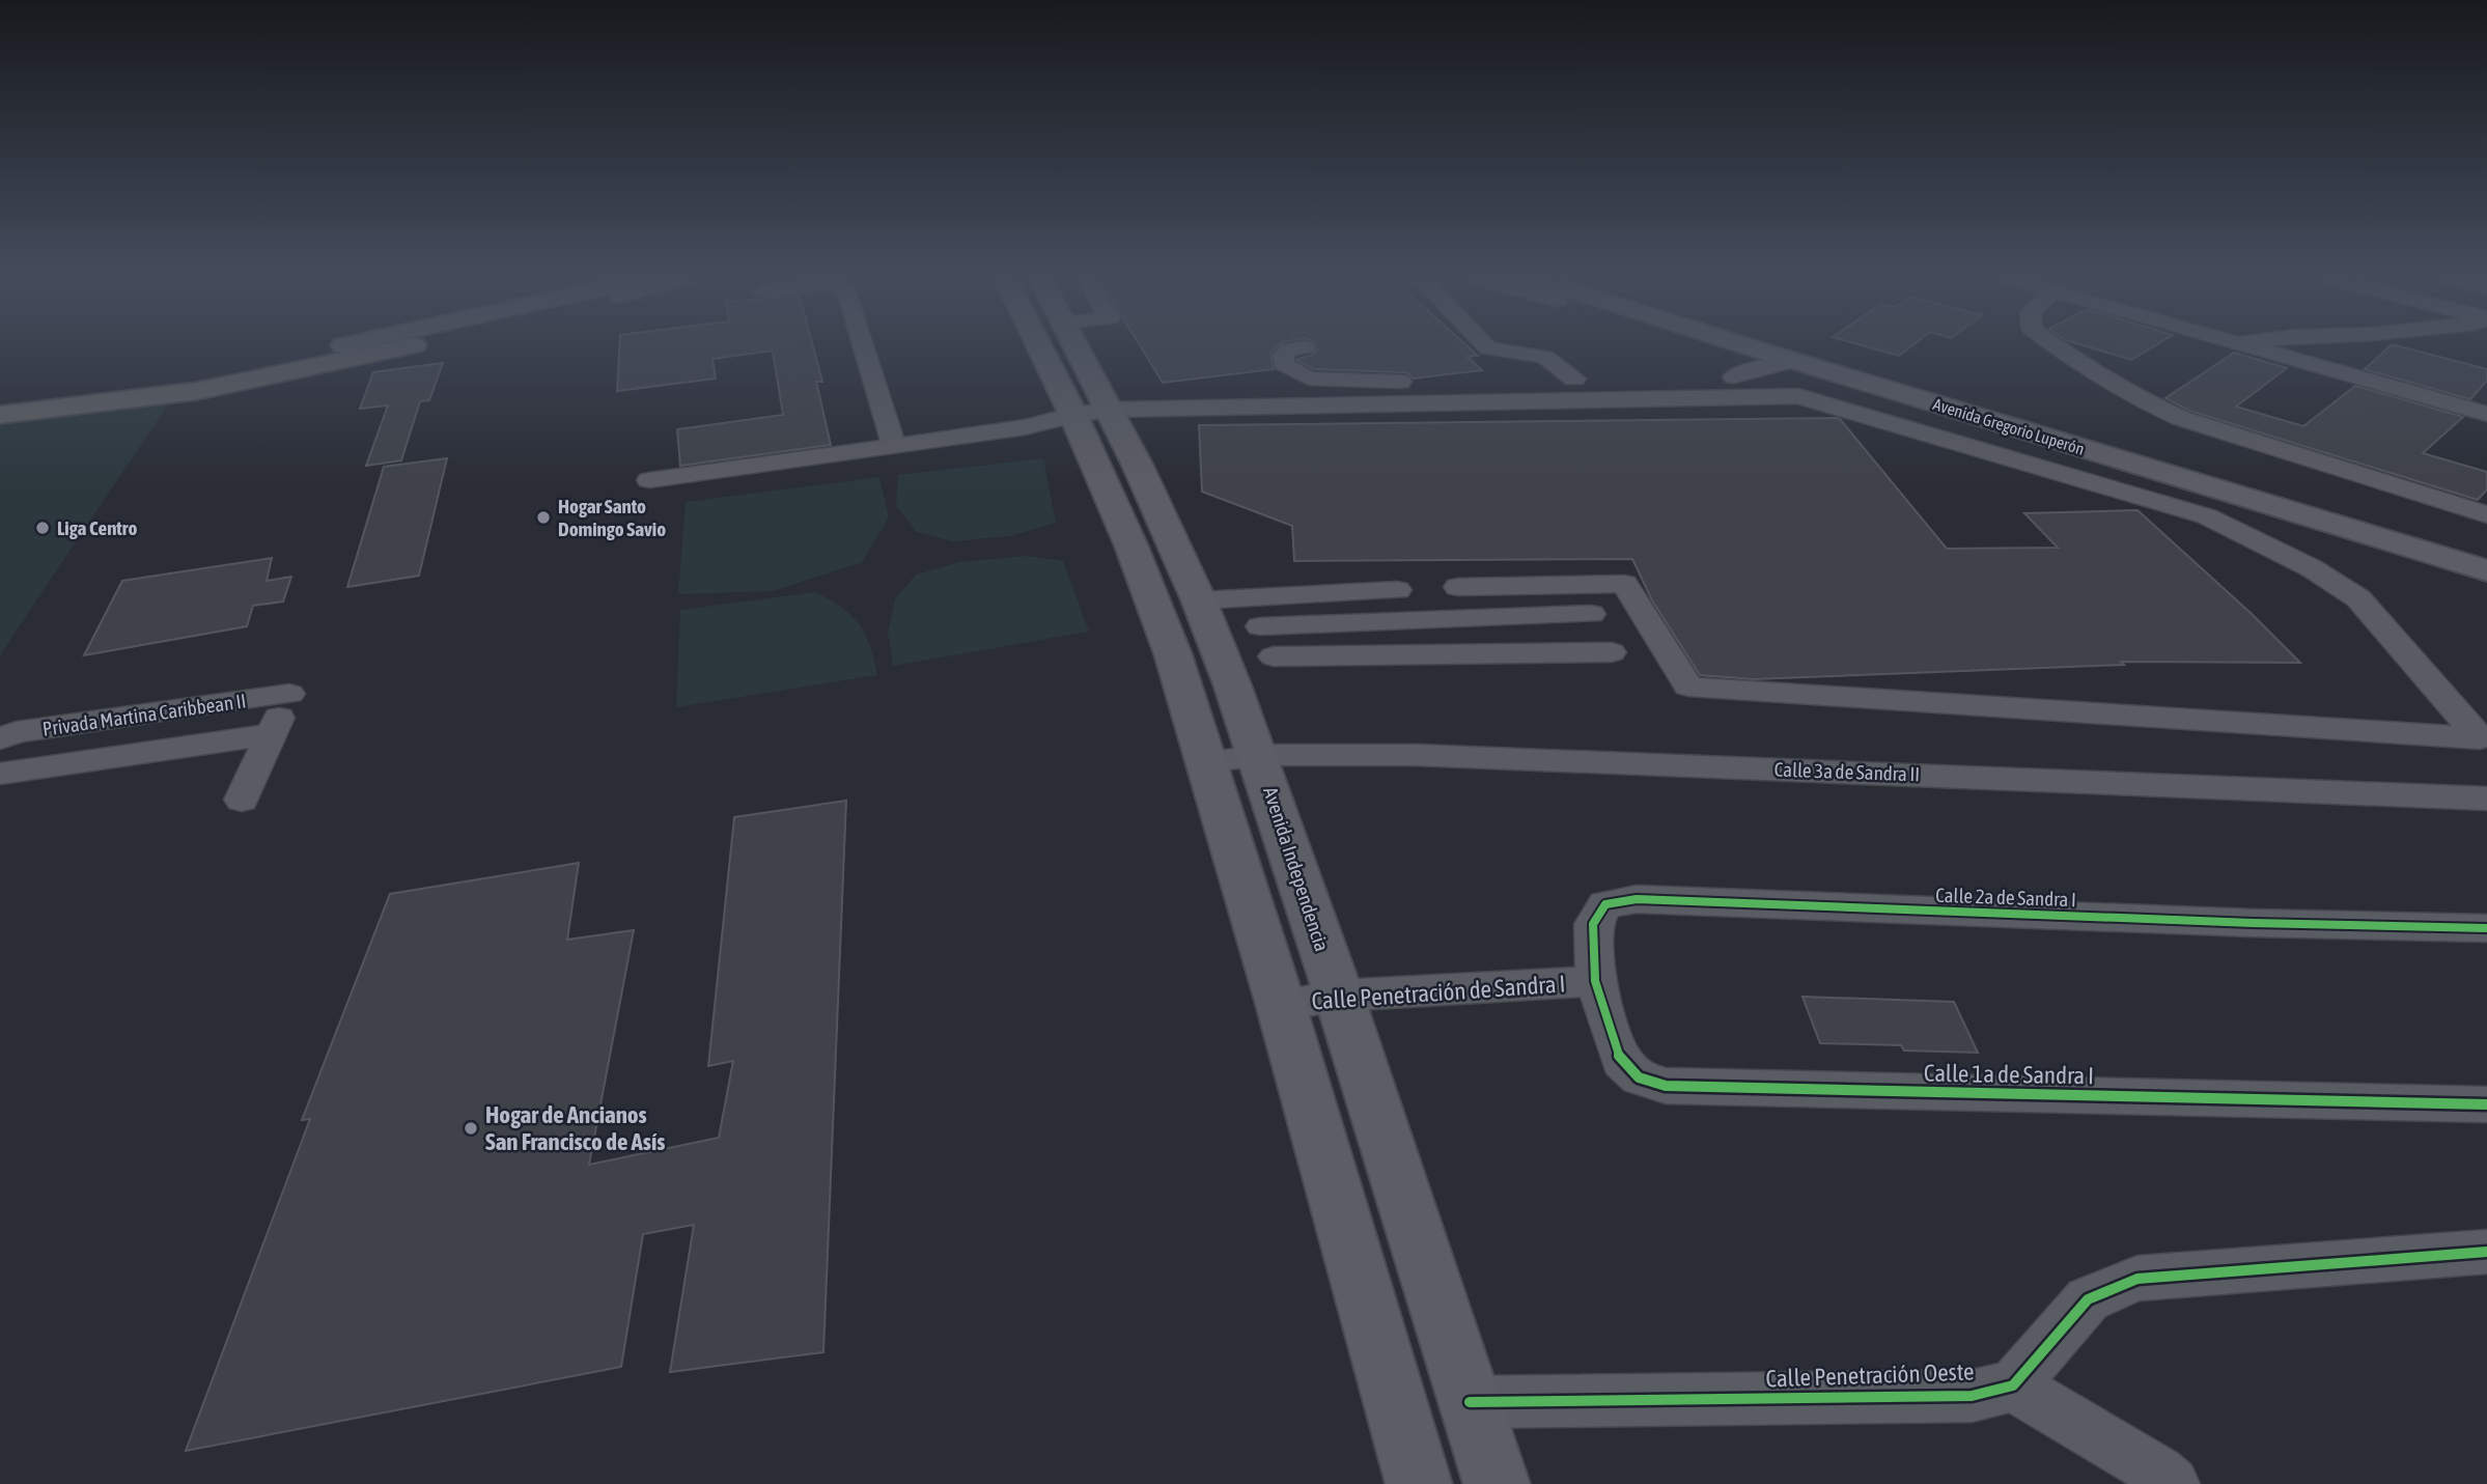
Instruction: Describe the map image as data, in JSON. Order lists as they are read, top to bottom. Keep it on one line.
{"streets":{"main road":["Avenida Gregorio Luperón","Avenida Independencia"],"street":["Privada Martina Caribbean II","Calle 3a de Sandra II","Calle 2a de Sandra I","Calle Penetración de Sandra I","Calle 1a de Sandra I","Calle Penetración Oeste"]},"crossings":[["Calle 3a de Sandra II","Avenida Independencia"],["Avenida Independencia","Calle Penetración de Sandra I"],["Avenida Independencia","Calle Penetración Oeste"],["Calle 2a de Sandra I","Calle Penetración de Sandra I"],["Calle 2a de Sandra I","Calle 1a de Sandra I"],["Calle Penetración de Sandra I","Calle 1a de Sandra I"]],"places":["Hogar Santo Domingo Savio","Liga Centro","Hogar de Ancianos San Francisco de Asís"]}
